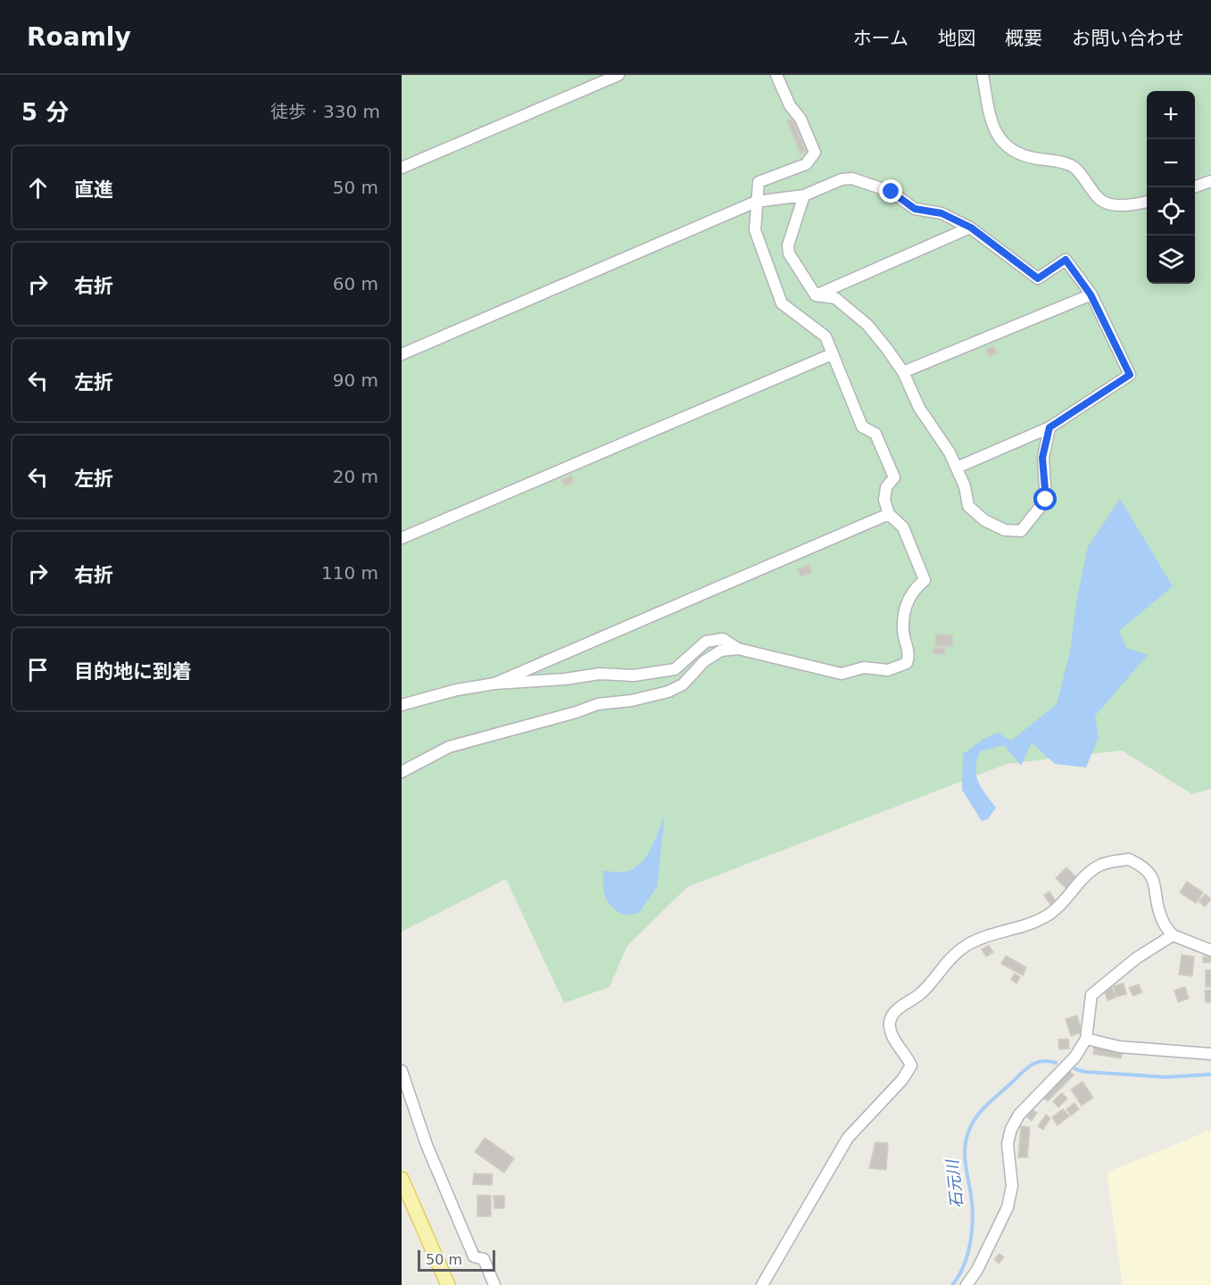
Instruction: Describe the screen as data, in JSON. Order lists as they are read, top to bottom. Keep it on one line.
{"water":["石元川"],"scale_bar":"50 m","page":{"header":"Roamly","nav":["ホーム","地図","概要","お問い合わせ"],"heading":["5 分","徒歩 · 330 m"],"map_buttons":["+","−"],"list":[["直進","50 m"],["右折","60 m"],["左折","90 m"],["左折","20 m"],["右折","110 m"],"目的地に到着"],"scale":"50 m"}}
